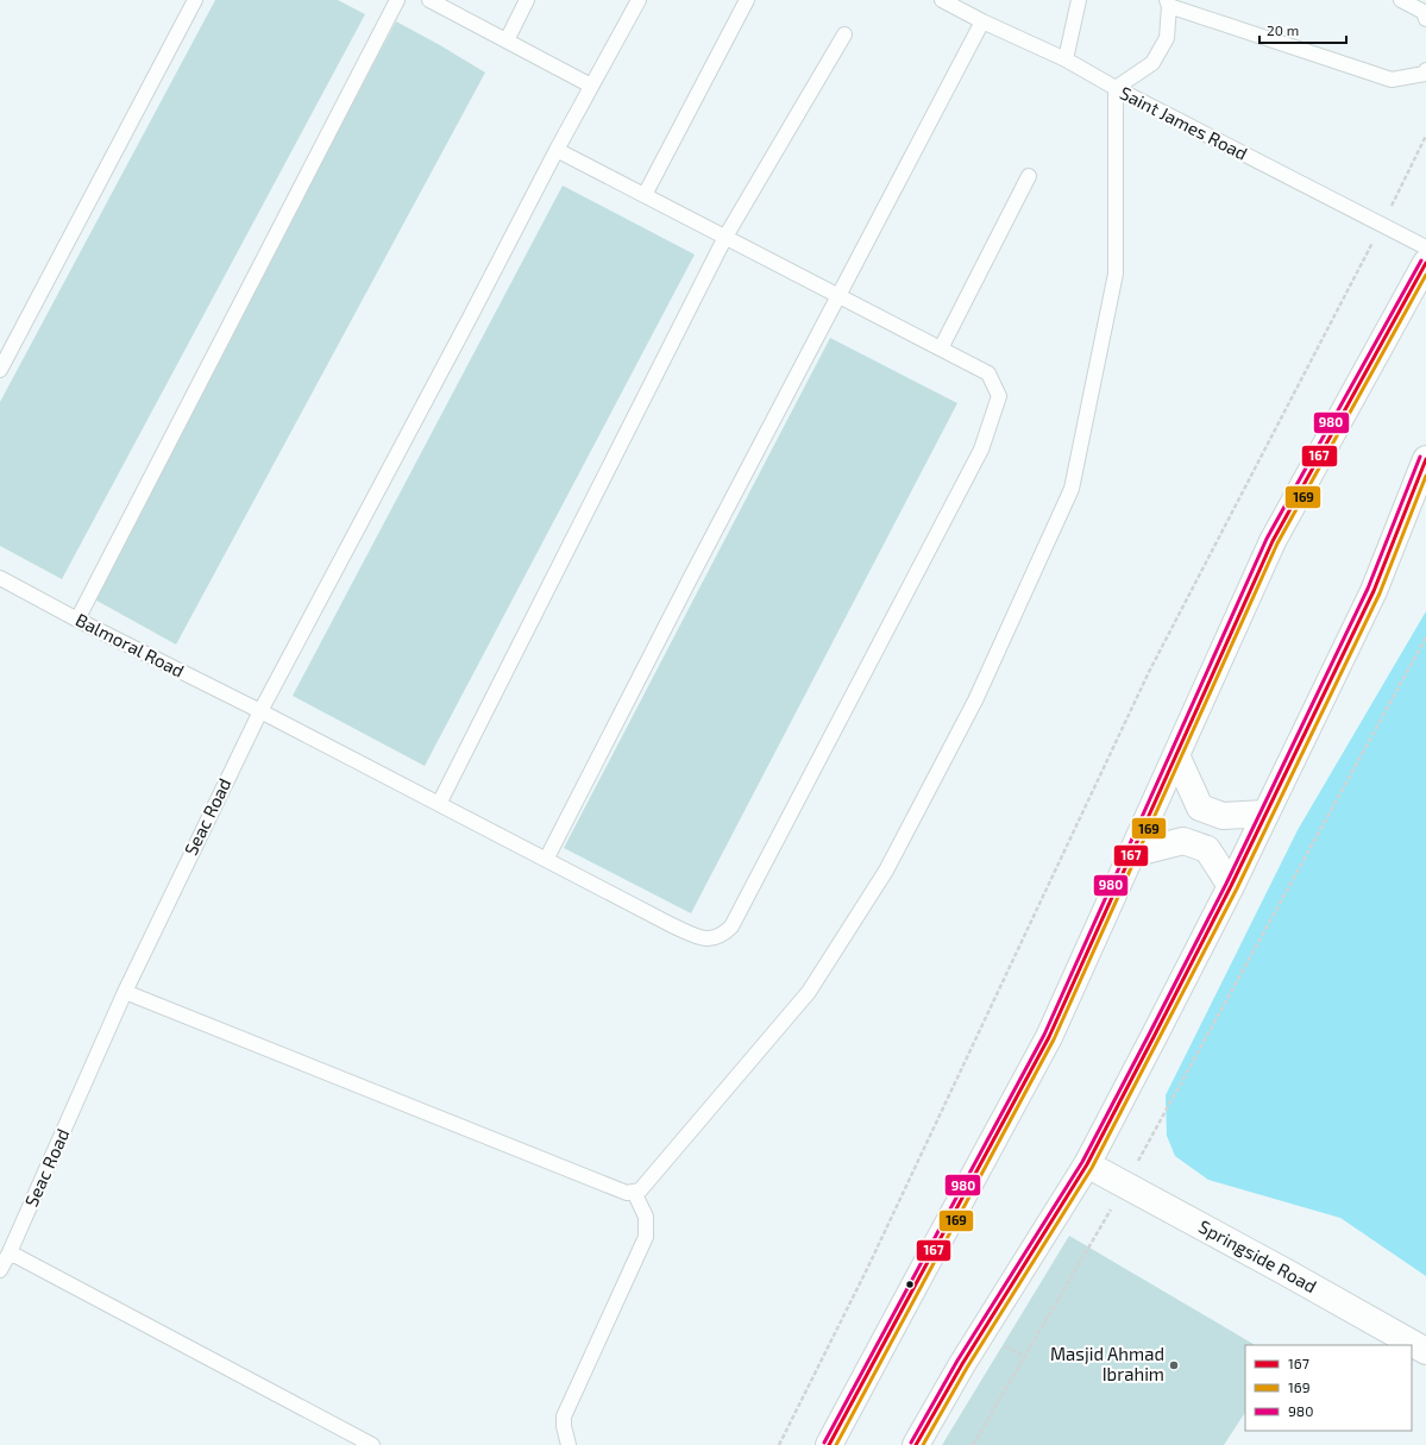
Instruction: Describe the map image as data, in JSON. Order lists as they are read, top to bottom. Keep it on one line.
{"streets":{"main road":["Springside Road"],"lane":["Saint James Road","Balmoral Road","Seac Road"]},"crossings":[["Balmoral Road","Seac Road"]],"places":["Masjid Ahmad Ibrahim"],"lines":["transit line 980","transit line 167","transit line 169"],"legend":["167","169","980"],"scale_bar":"20 m"}
